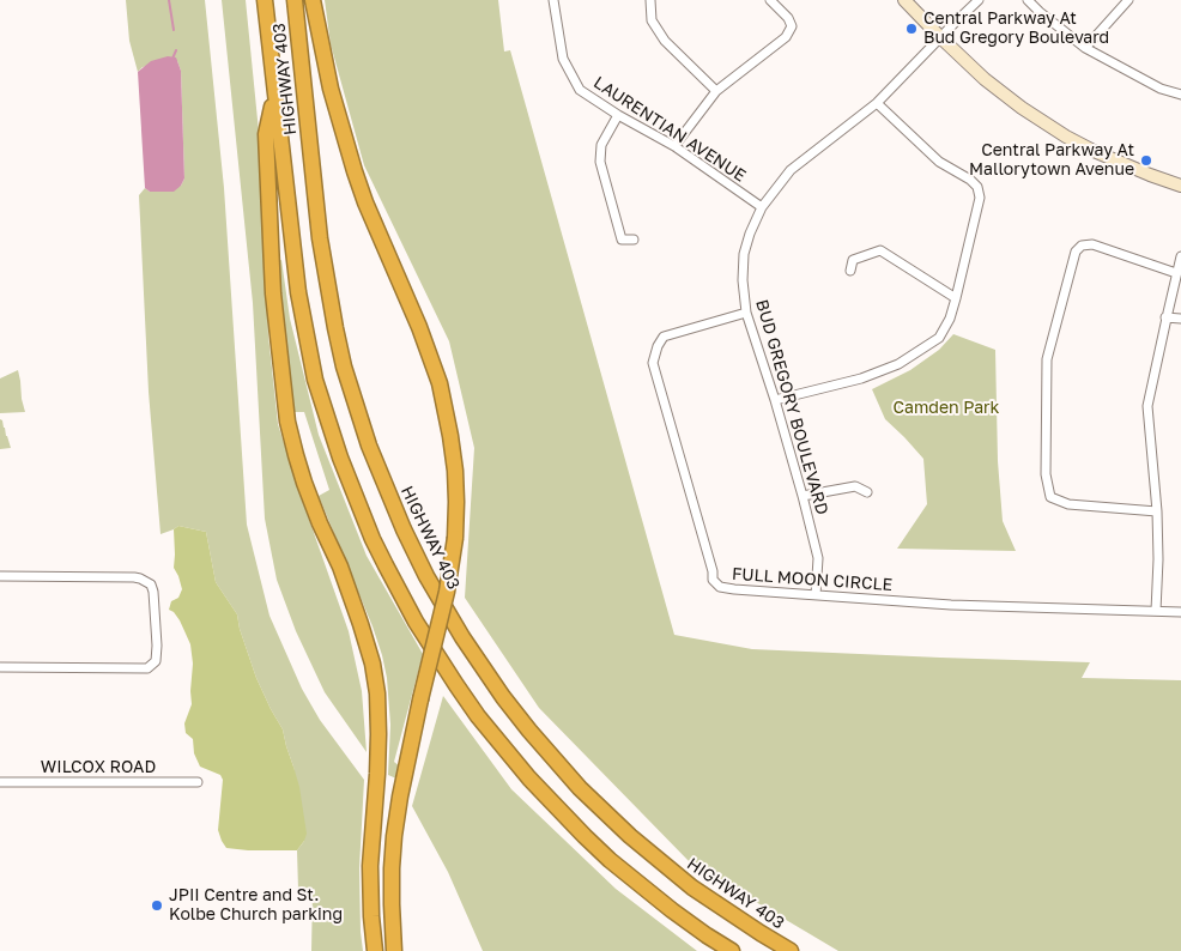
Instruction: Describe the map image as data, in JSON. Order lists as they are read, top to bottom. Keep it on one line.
{"streets":{"highway":["HIGHWAY 403"],"street":["LAURENTIAN AVENUE","BUD GREGORY BOULEVARD","FULL MOON CIRCLE","WILCOX ROAD"]},"crossings":[["LAURENTIAN AVENUE","BUD GREGORY BOULEVARD"],["BUD GREGORY BOULEVARD","FULL MOON CIRCLE"]],"parks":["Camden Park"],"places":["Central Parkway At Bud Gregory Boulevard","Central Parkway At Mallorytown Avenue","JPII Centre and St. Kolbe Church parking"]}
